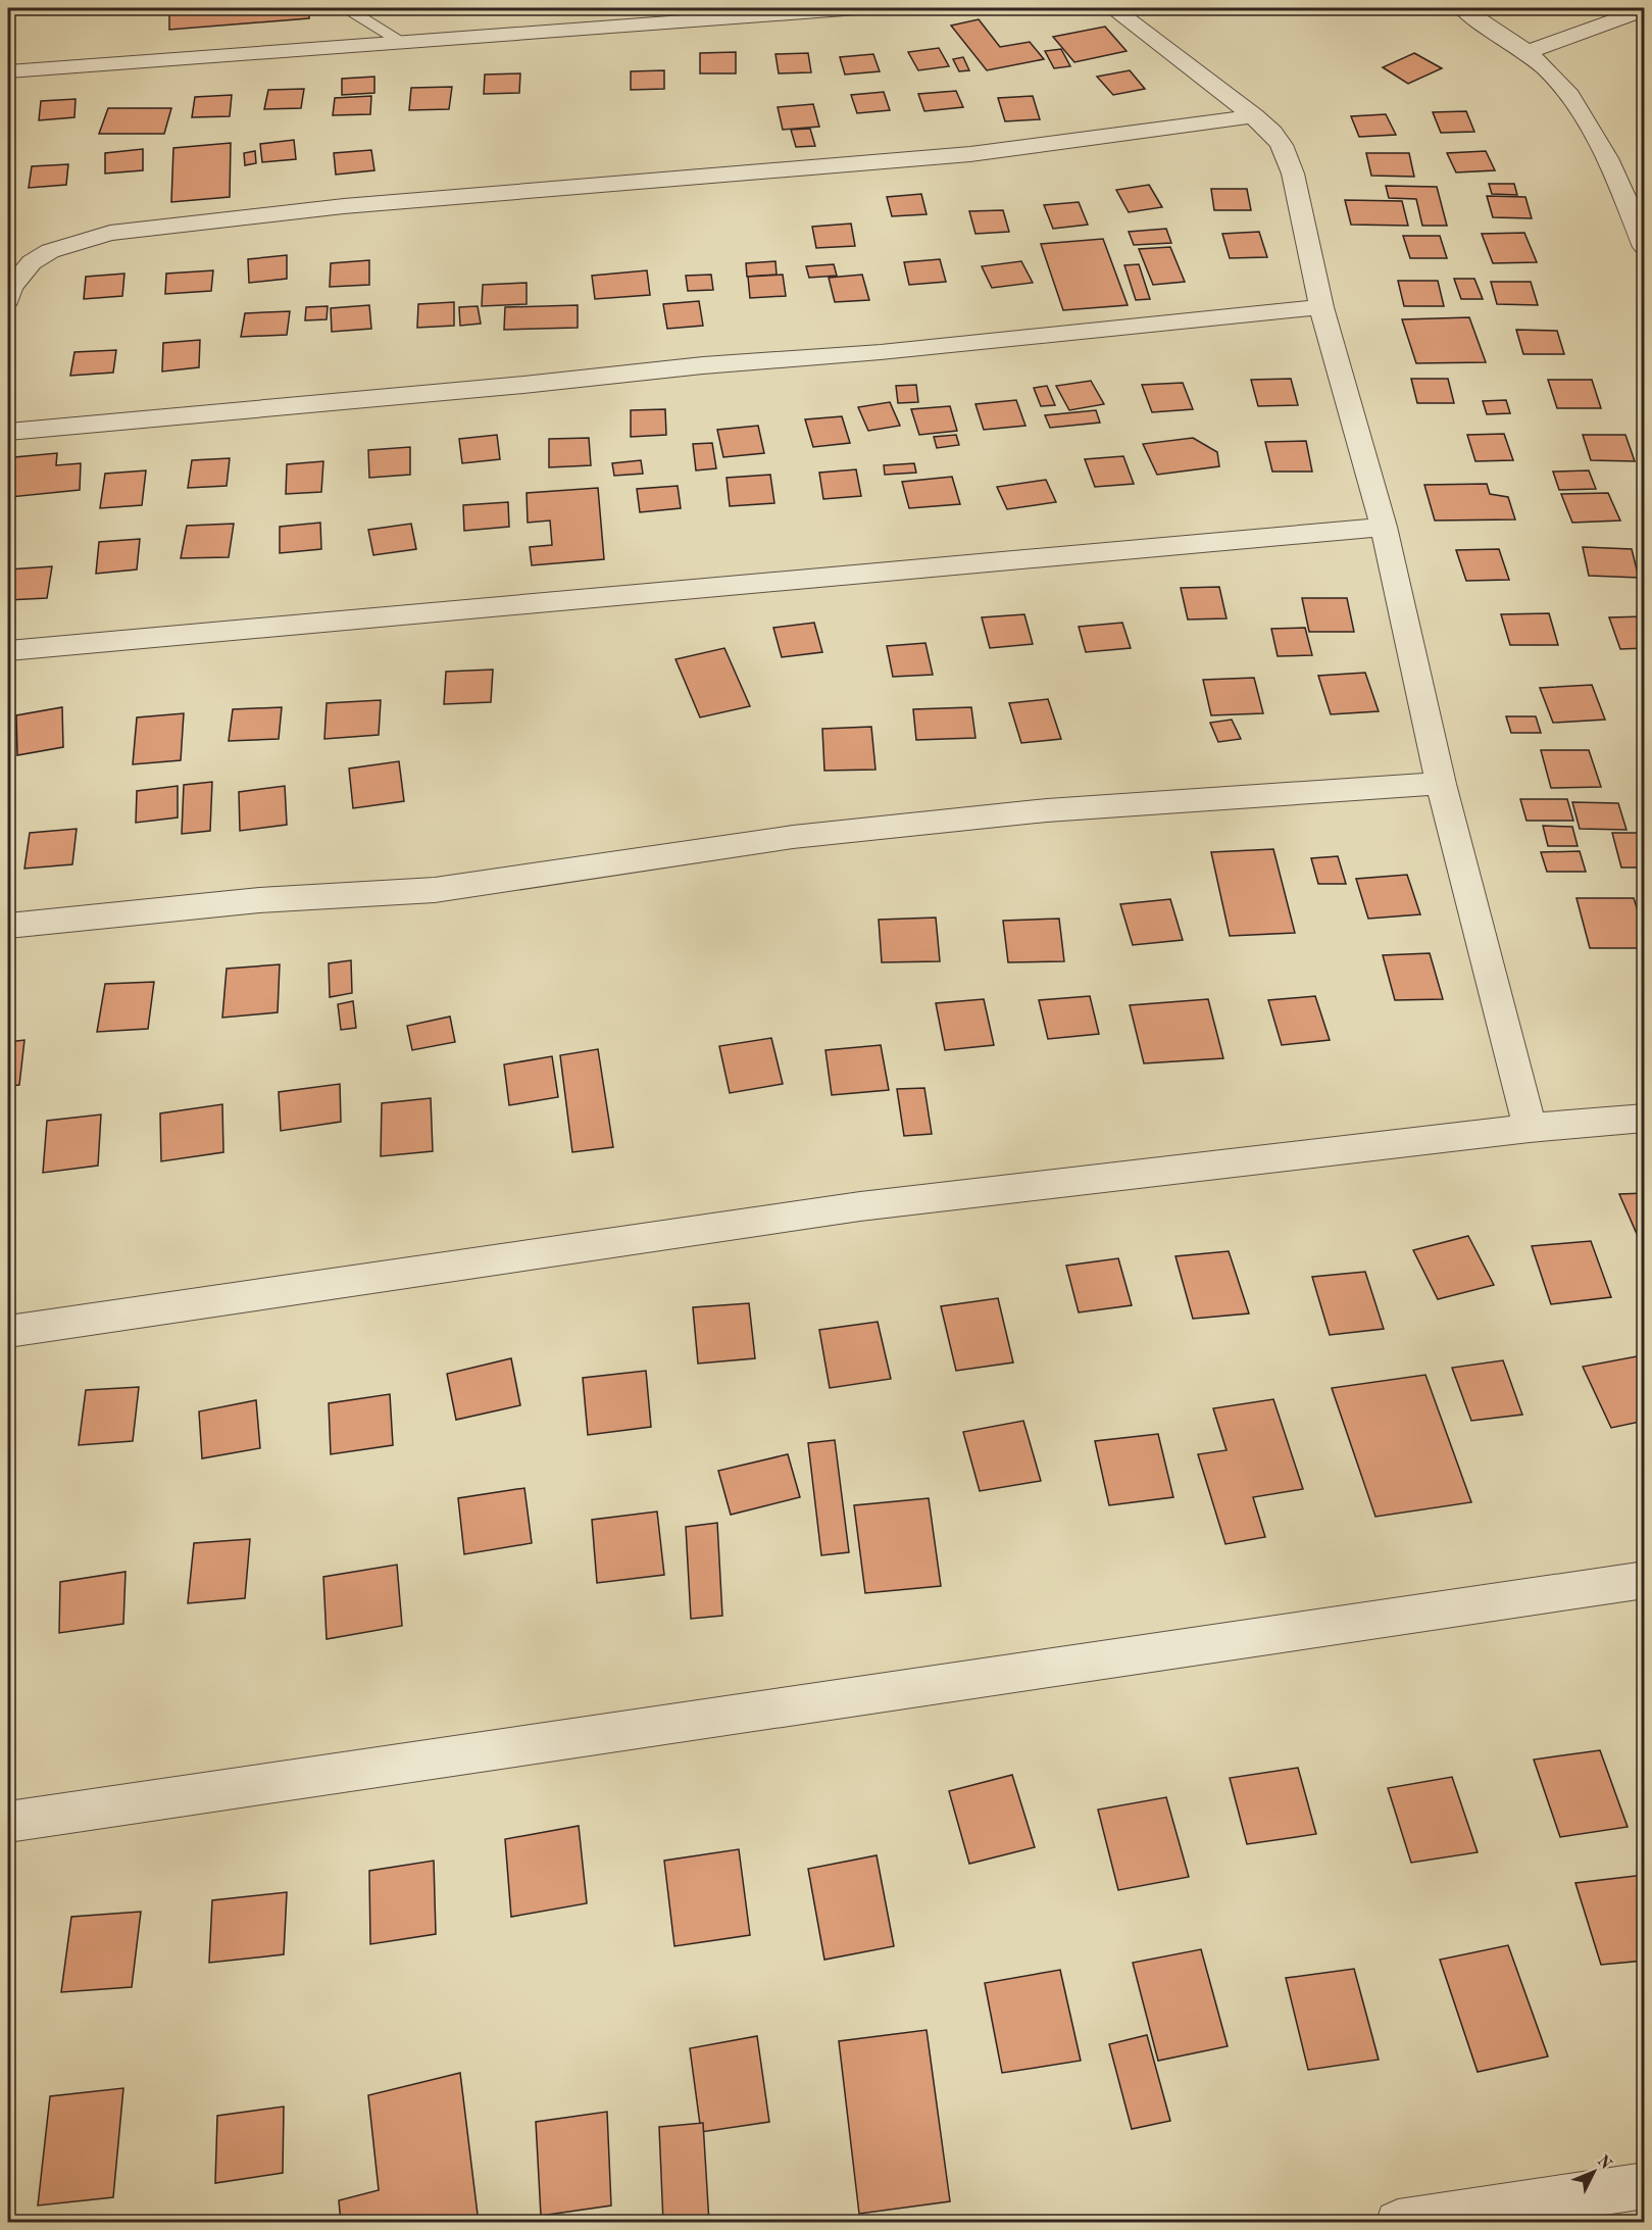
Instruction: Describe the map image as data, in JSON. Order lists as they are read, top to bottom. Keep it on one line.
{"north":"top right"}
